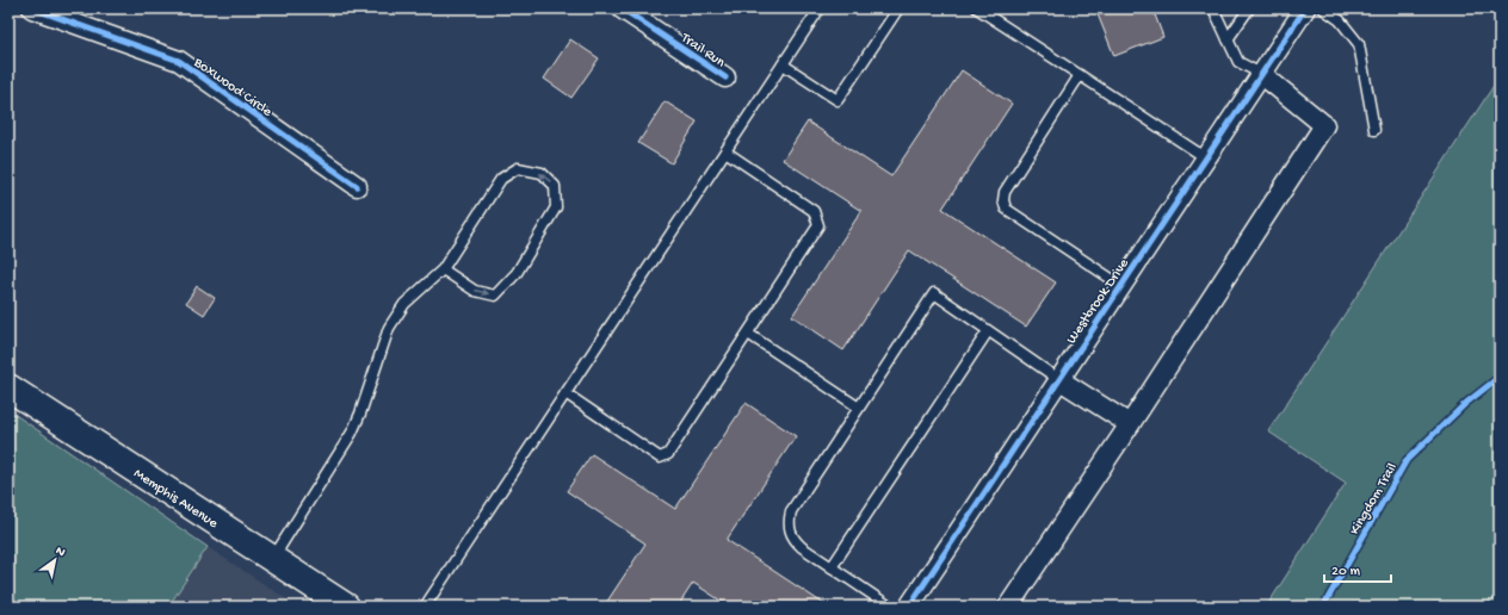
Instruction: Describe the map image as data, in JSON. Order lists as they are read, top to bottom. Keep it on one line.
{"streets":{"main road":["Memphis Avenue"],"street":["Trail Run","Boxwood Circle","Westbrook Drive"],"cycle path":["Kingdom Trail"]},"scale_bar":"20 m","north":"top right"}
